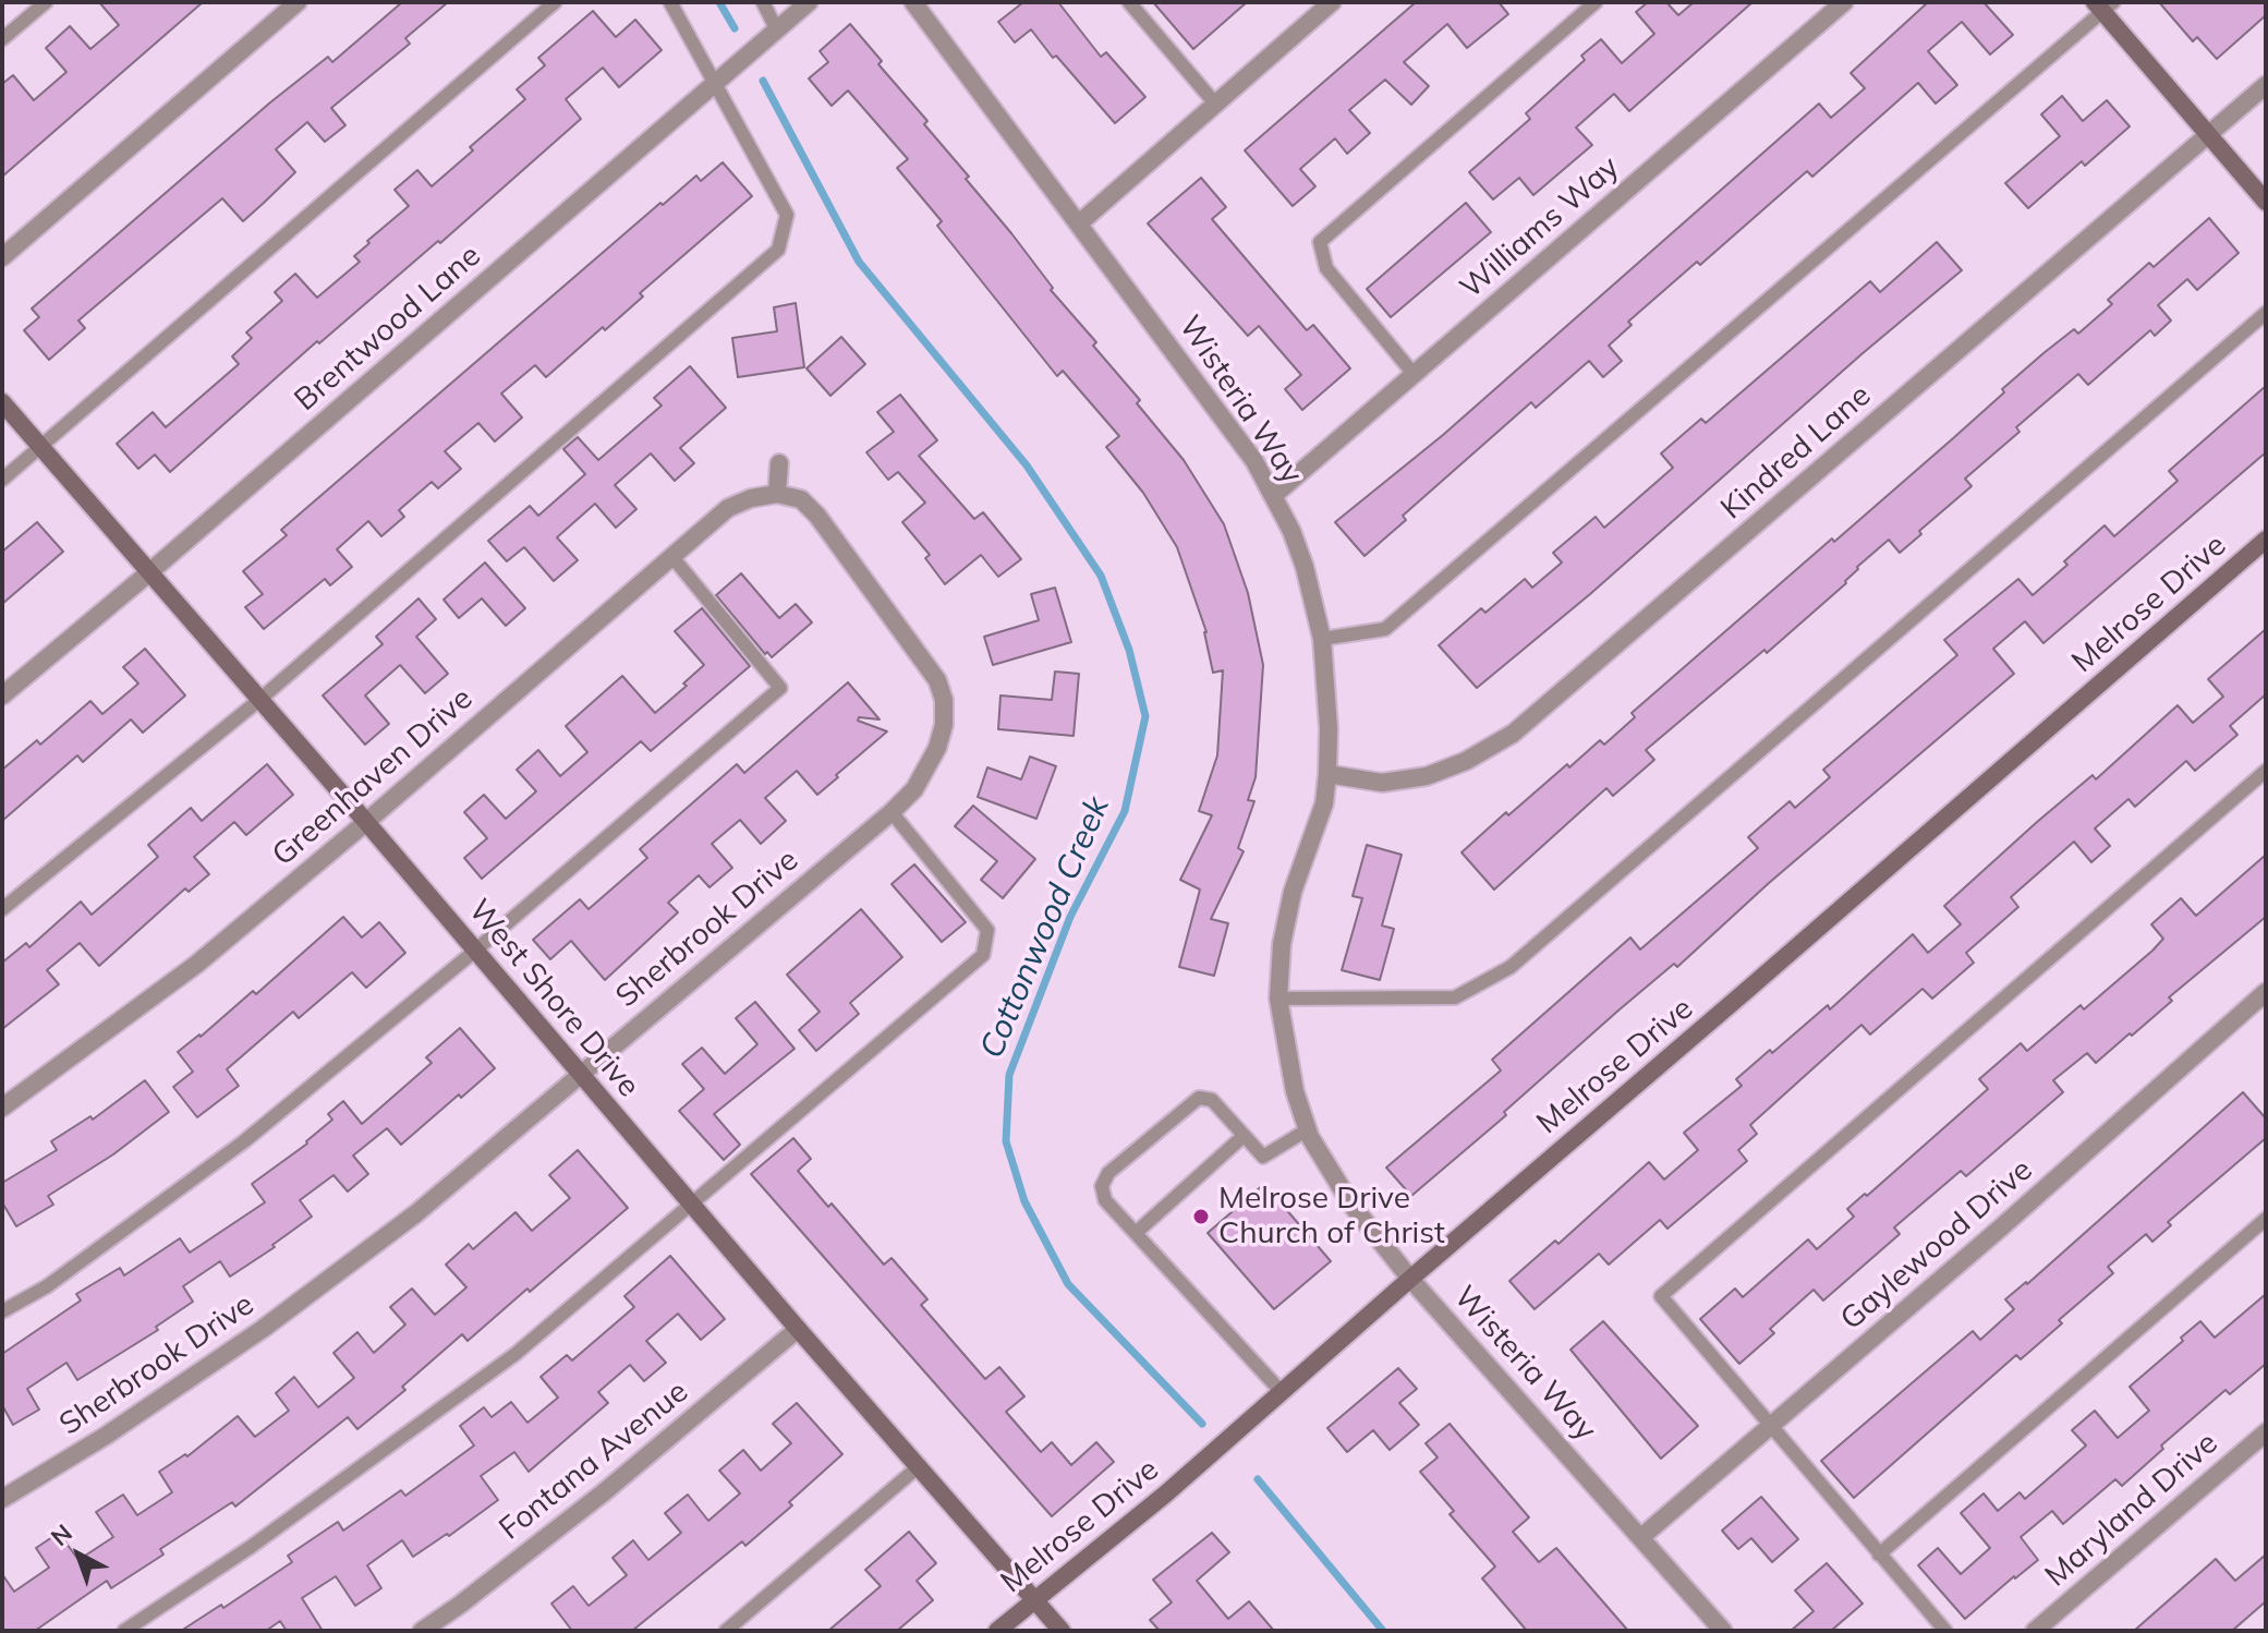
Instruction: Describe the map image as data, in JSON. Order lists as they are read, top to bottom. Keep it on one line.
{"streets":{"street":["Williams Way","Brentwood Lane","Wisteria Way","Kindred Lane","Melrose Drive","Greenhaven Drive","Sherbrook Drive","West Shore Drive","Gaylewood Drive","Fontana Avenue","Maryland Drive"]},"crossings":[["Williams Way","Wisteria Way"],["Brentwood Lane","West Shore Drive"],["Wisteria Way","Kindred Lane"],["Wisteria Way","Melrose Drive"],["Wisteria Way","Gaylewood Drive"],["Melrose Drive","West Shore Drive"],["Greenhaven Drive","Sherbrook Drive"],["Greenhaven Drive","West Shore Drive"],["Sherbrook Drive","West Shore Drive"],["West Shore Drive","Fontana Avenue"]],"water":["Cottonwood Creek"],"places":["Melrose Drive Church of Christ"],"north":"top left"}
